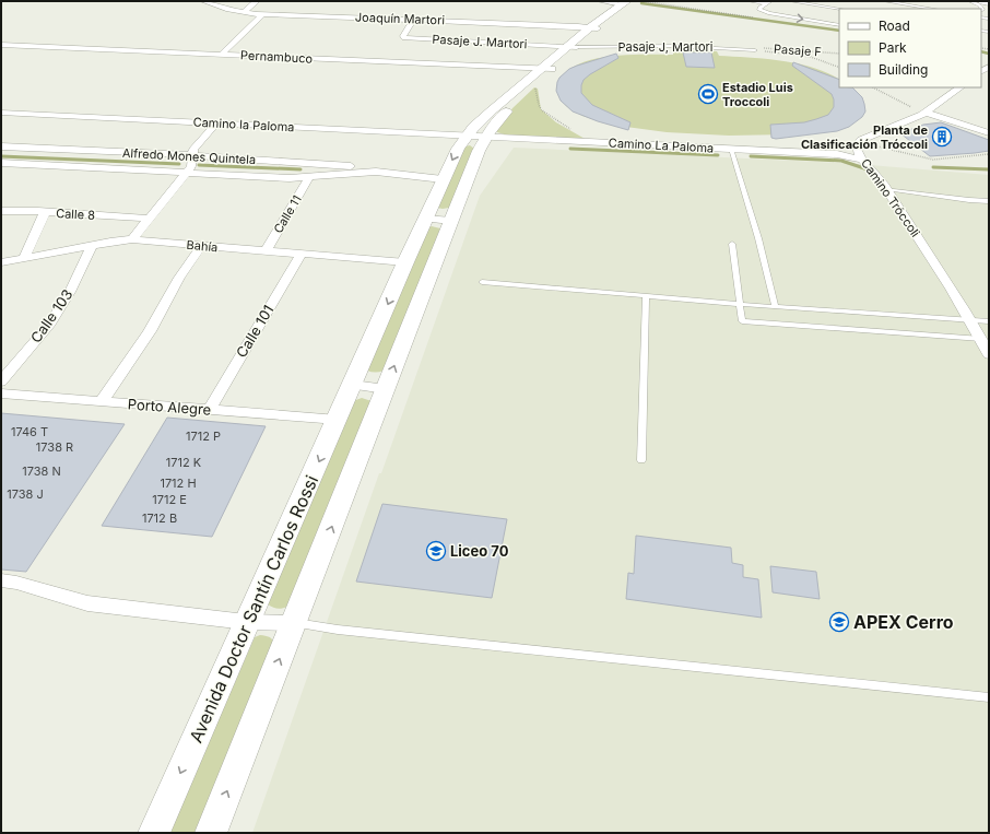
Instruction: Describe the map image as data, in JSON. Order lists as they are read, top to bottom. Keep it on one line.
{"streets":{"street":["Joaquín Martori","Pasaje J. Martori","Pernambuco","Camino la Paloma","Camino La Paloma","Alfredo Mones Quintela","Camino Tróccoli","Calle 8","Calle 11","Bahía","Calle 103","Calle 101","Porto Alegre","Avenida Doctor Santín Carlos Rossi"],"lane":["Pasaje J, Martori"],"path":["Pasaje F"]},"crossings":[["Joaquín Martori","Pasaje J. Martori"],["Joaquín Martori","Avenida Doctor Santín Carlos Rossi"],["Pasaje J. Martori","Pasaje J, Martori"],["Pasaje J. Martori","Avenida Doctor Santín Carlos Rossi"],["Pasaje J, Martori","Pasaje F"],["Pasaje J, Martori","Avenida Doctor Santín Carlos Rossi"],["Pernambuco","Avenida Doctor Santín Carlos Rossi"],["Camino la Paloma","Camino La Paloma"],["Camino la Paloma","Avenida Doctor Santín Carlos Rossi"],["Camino La Paloma","Camino Tróccoli"],["Camino La Paloma","Avenida Doctor Santín Carlos Rossi"],["Alfredo Mones Quintela","Calle 11"],["Alfredo Mones Quintela","Avenida Doctor Santín Carlos Rossi"],["Calle 11","Bahía"],["Bahía","Calle 103"],["Bahía","Calle 101"],["Bahía","Avenida Doctor Santín Carlos Rossi"],["Calle 101","Porto Alegre"],["Porto Alegre","Avenida Doctor Santín Carlos Rossi"]],"places":{"sports":["Estadio Luis Troccoli"],"building":["Planta de Clasificación Tróccoli"],"school or university":["Liceo 70","APEX Cerro"]},"house_numbers":["1746 T","1712 P","1738 R","1712 K","1738 N","1712 H","1738 J","1712 E","1712 B"],"legend":["Road","Park","Building"]}
